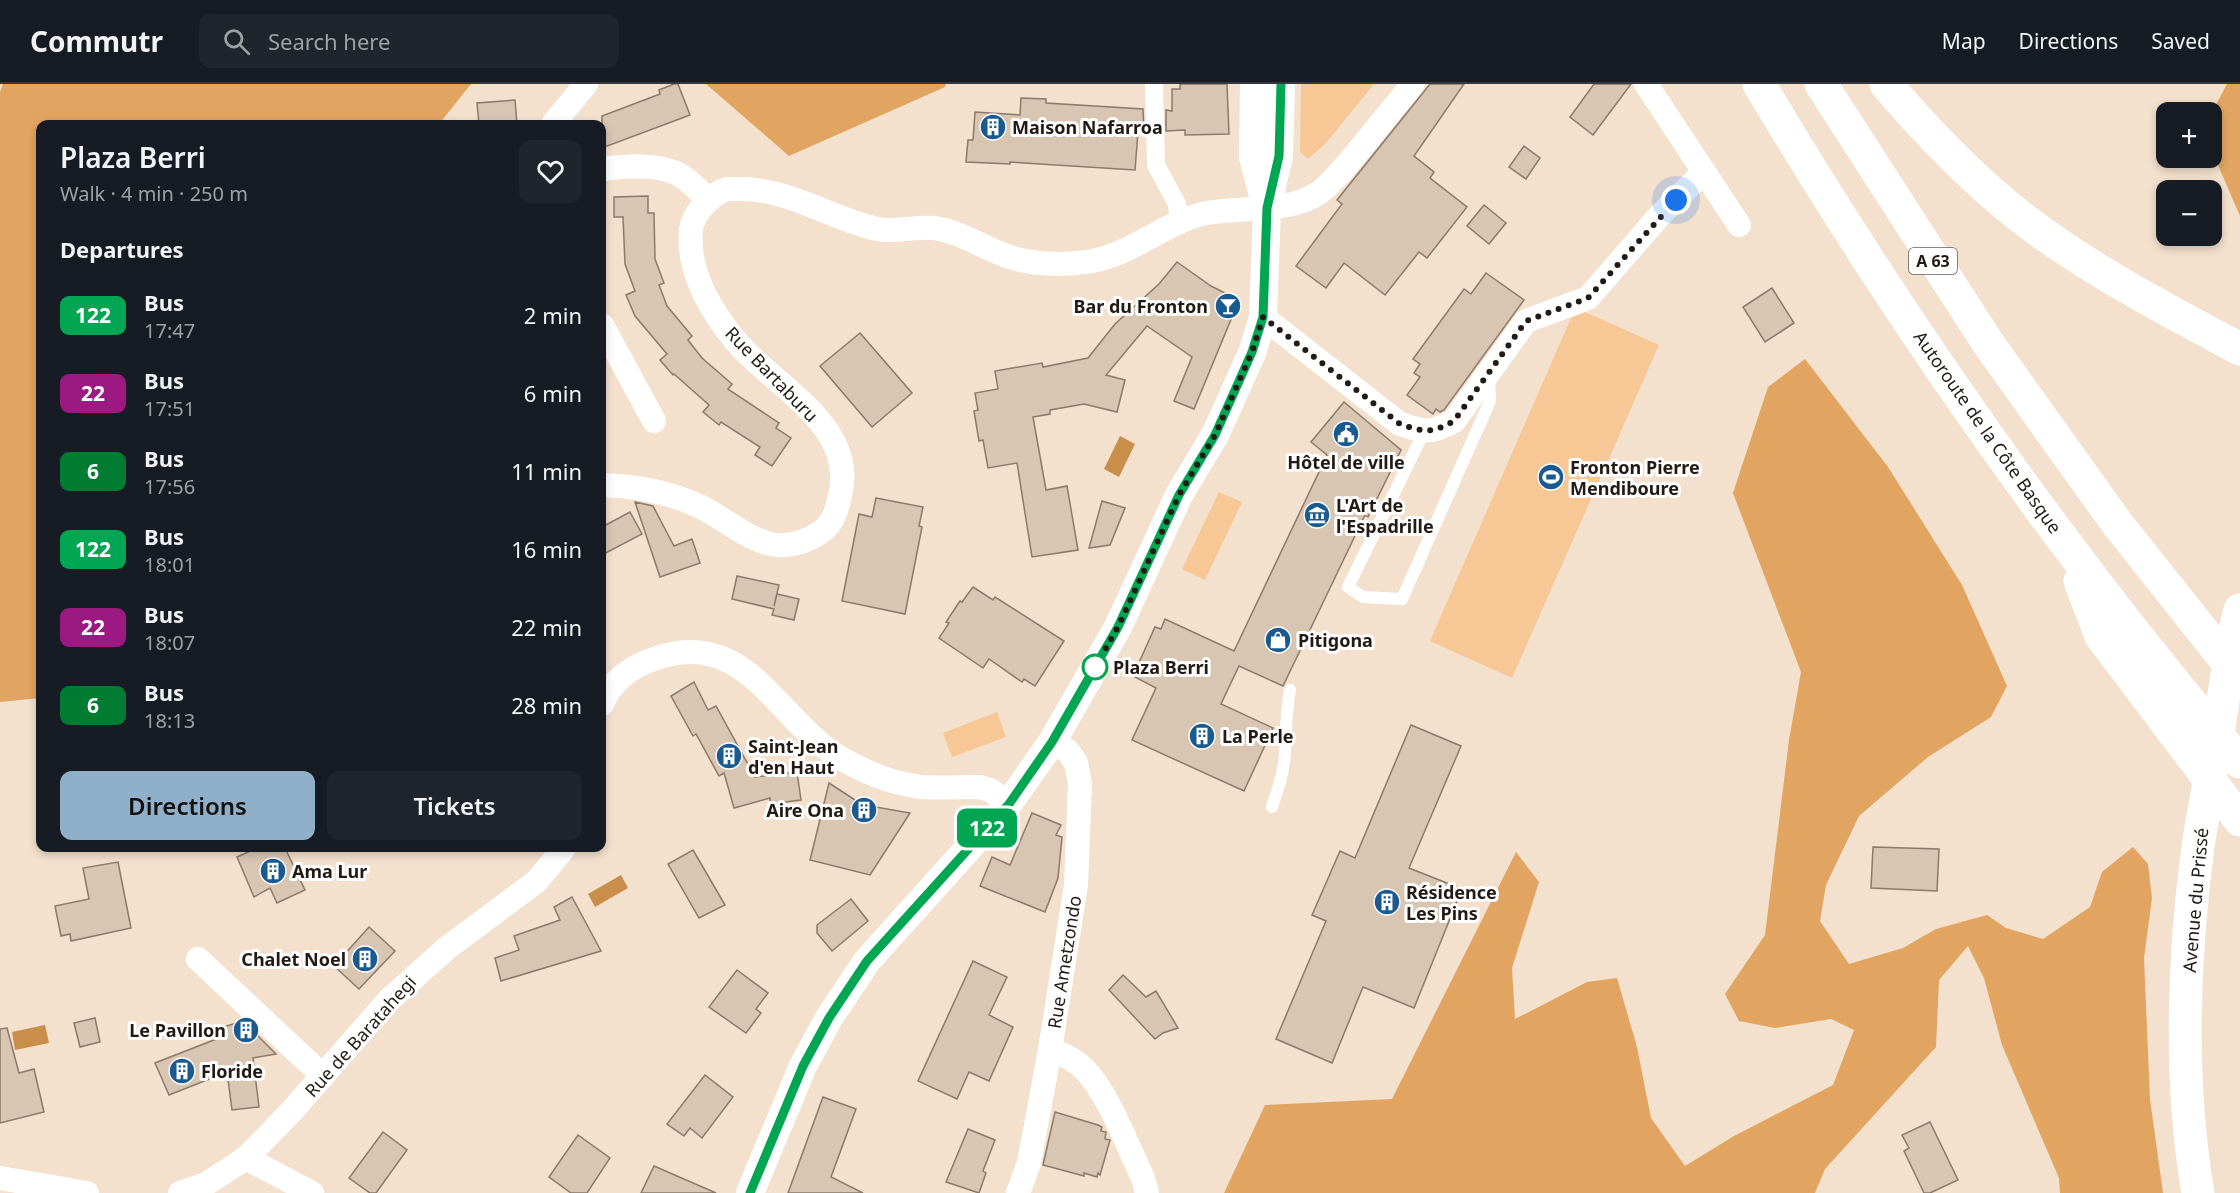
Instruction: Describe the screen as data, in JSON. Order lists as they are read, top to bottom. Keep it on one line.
{"streets":{"main road":["A 63","Autoroute de la Côte Basque","Avenue du Prissé"],"street":["Rue Bartaburu","Rue Ametzondo","Rue de Baratahegi"]},"places":{"building":["Maison Nafarroa","La Perle","Saint-Jean d'en Haut","Aire Ona","Ama Lur","Résidence Les Pins","Chalet Noel","Le Pavillon","Floride"],"bar":["Bar du Fronton"],"public building":["Hôtel de ville"],"sports":["Fronton Pierre Mendiboure"],"museum":["L'Art de l'Espadrille"],"shop":["Pitigona"],"other":["Plaza Berri"]},"lines":["bus line 122"],"page":{"header":"Commutr","search":"Search here","nav":["Map","Directions","Saved"],"on_map":"122","map_buttons":["+","−"],"heading":[["Plaza Berri","Walk · 4 min · 250 m"],"Departures"],"list":[{"mark":"122","name":"Bus","note":"17:47","value":"2 min"},{"mark":"22","name":"Bus","note":"17:51","value":"6 min"},{"mark":"6","name":"Bus","note":"17:56","value":"11 min"},{"mark":"122","name":"Bus","note":"18:01","value":"16 min"},{"mark":"22","name":"Bus","note":"18:07","value":"22 min"},{"mark":"6","name":"Bus","note":"18:13","value":"28 min"}],"buttons":["Directions","Tickets"]}}
